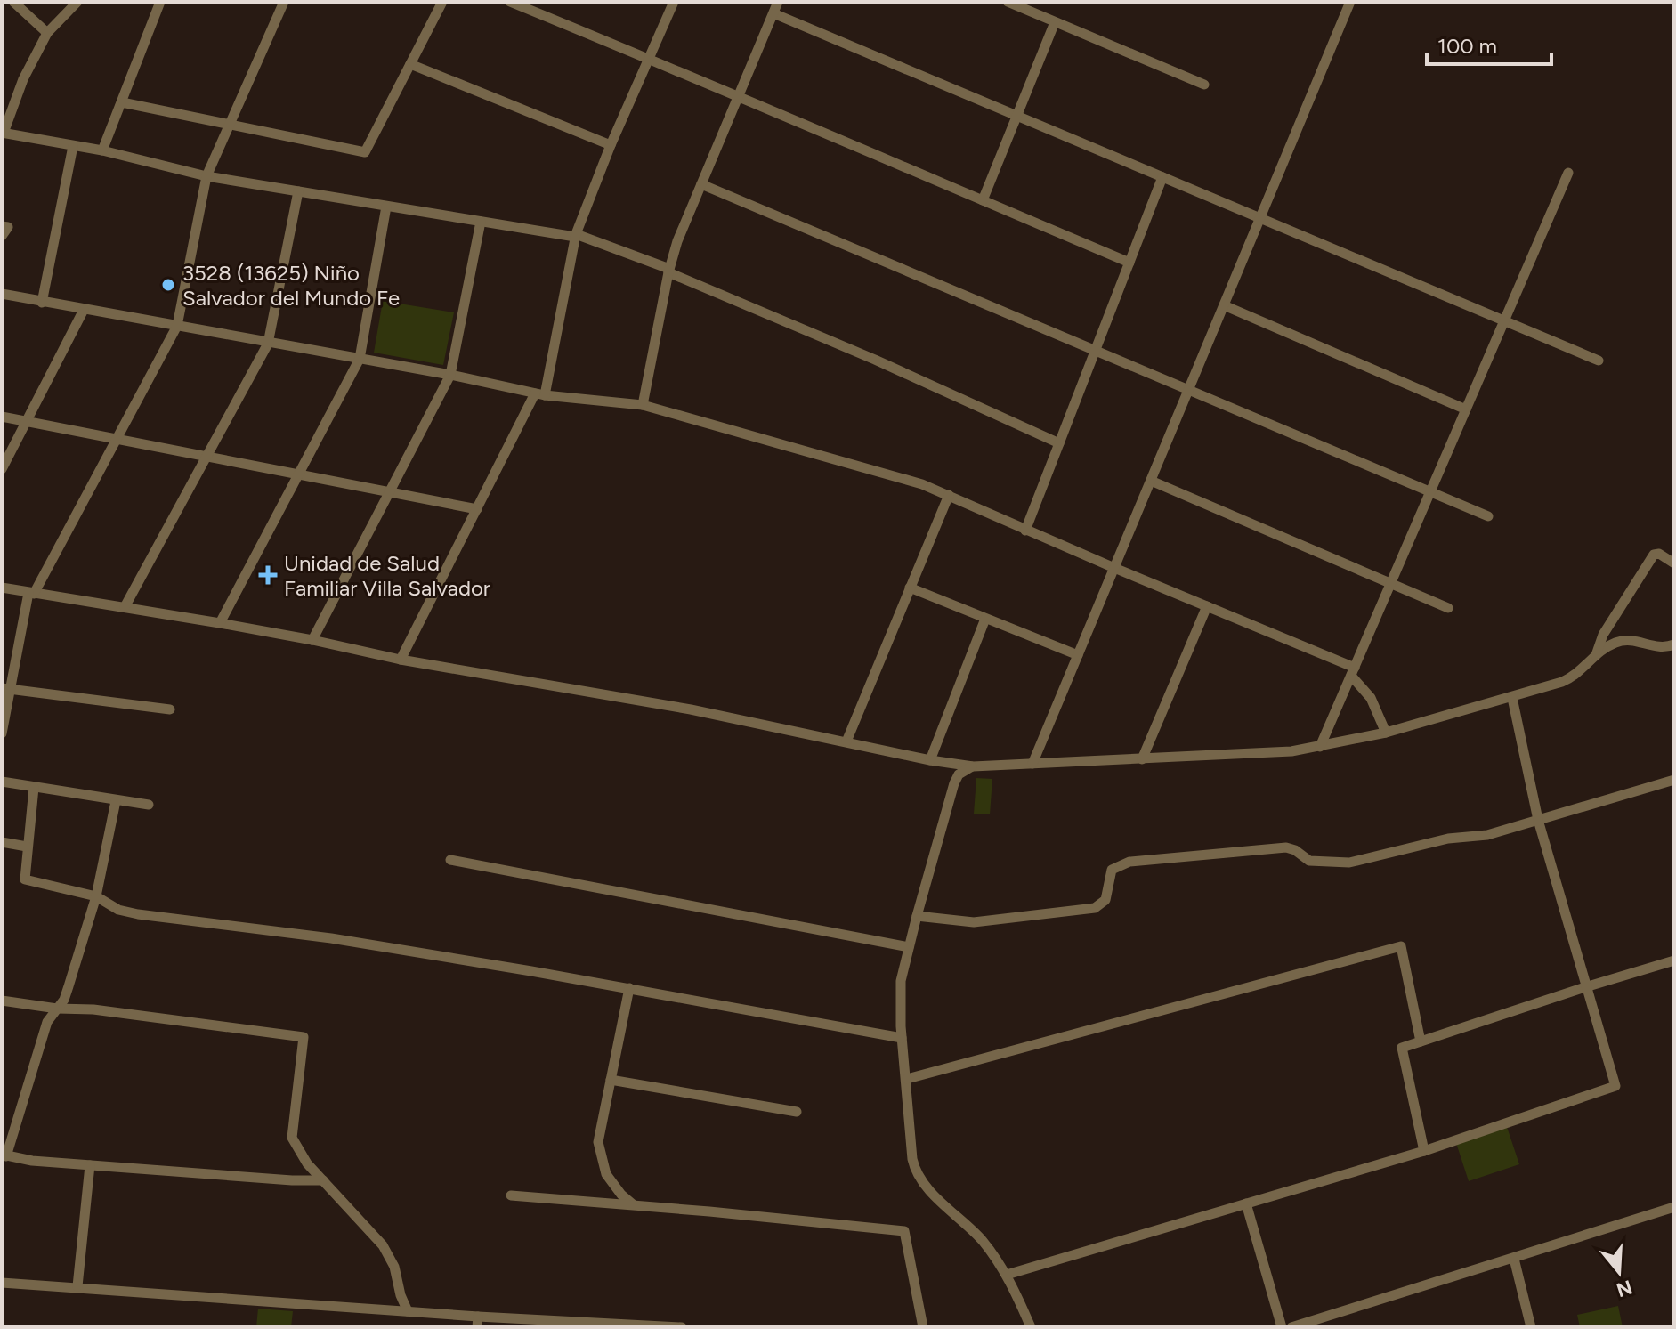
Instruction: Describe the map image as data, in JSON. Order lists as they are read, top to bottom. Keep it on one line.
{"places":{"other":["3528 (13625) Niño Salvador del Mundo Fe"],"health":["Unidad de Salud Familiar Villa Salvador"]},"scale_bar":"100 m","north":"bottom"}
